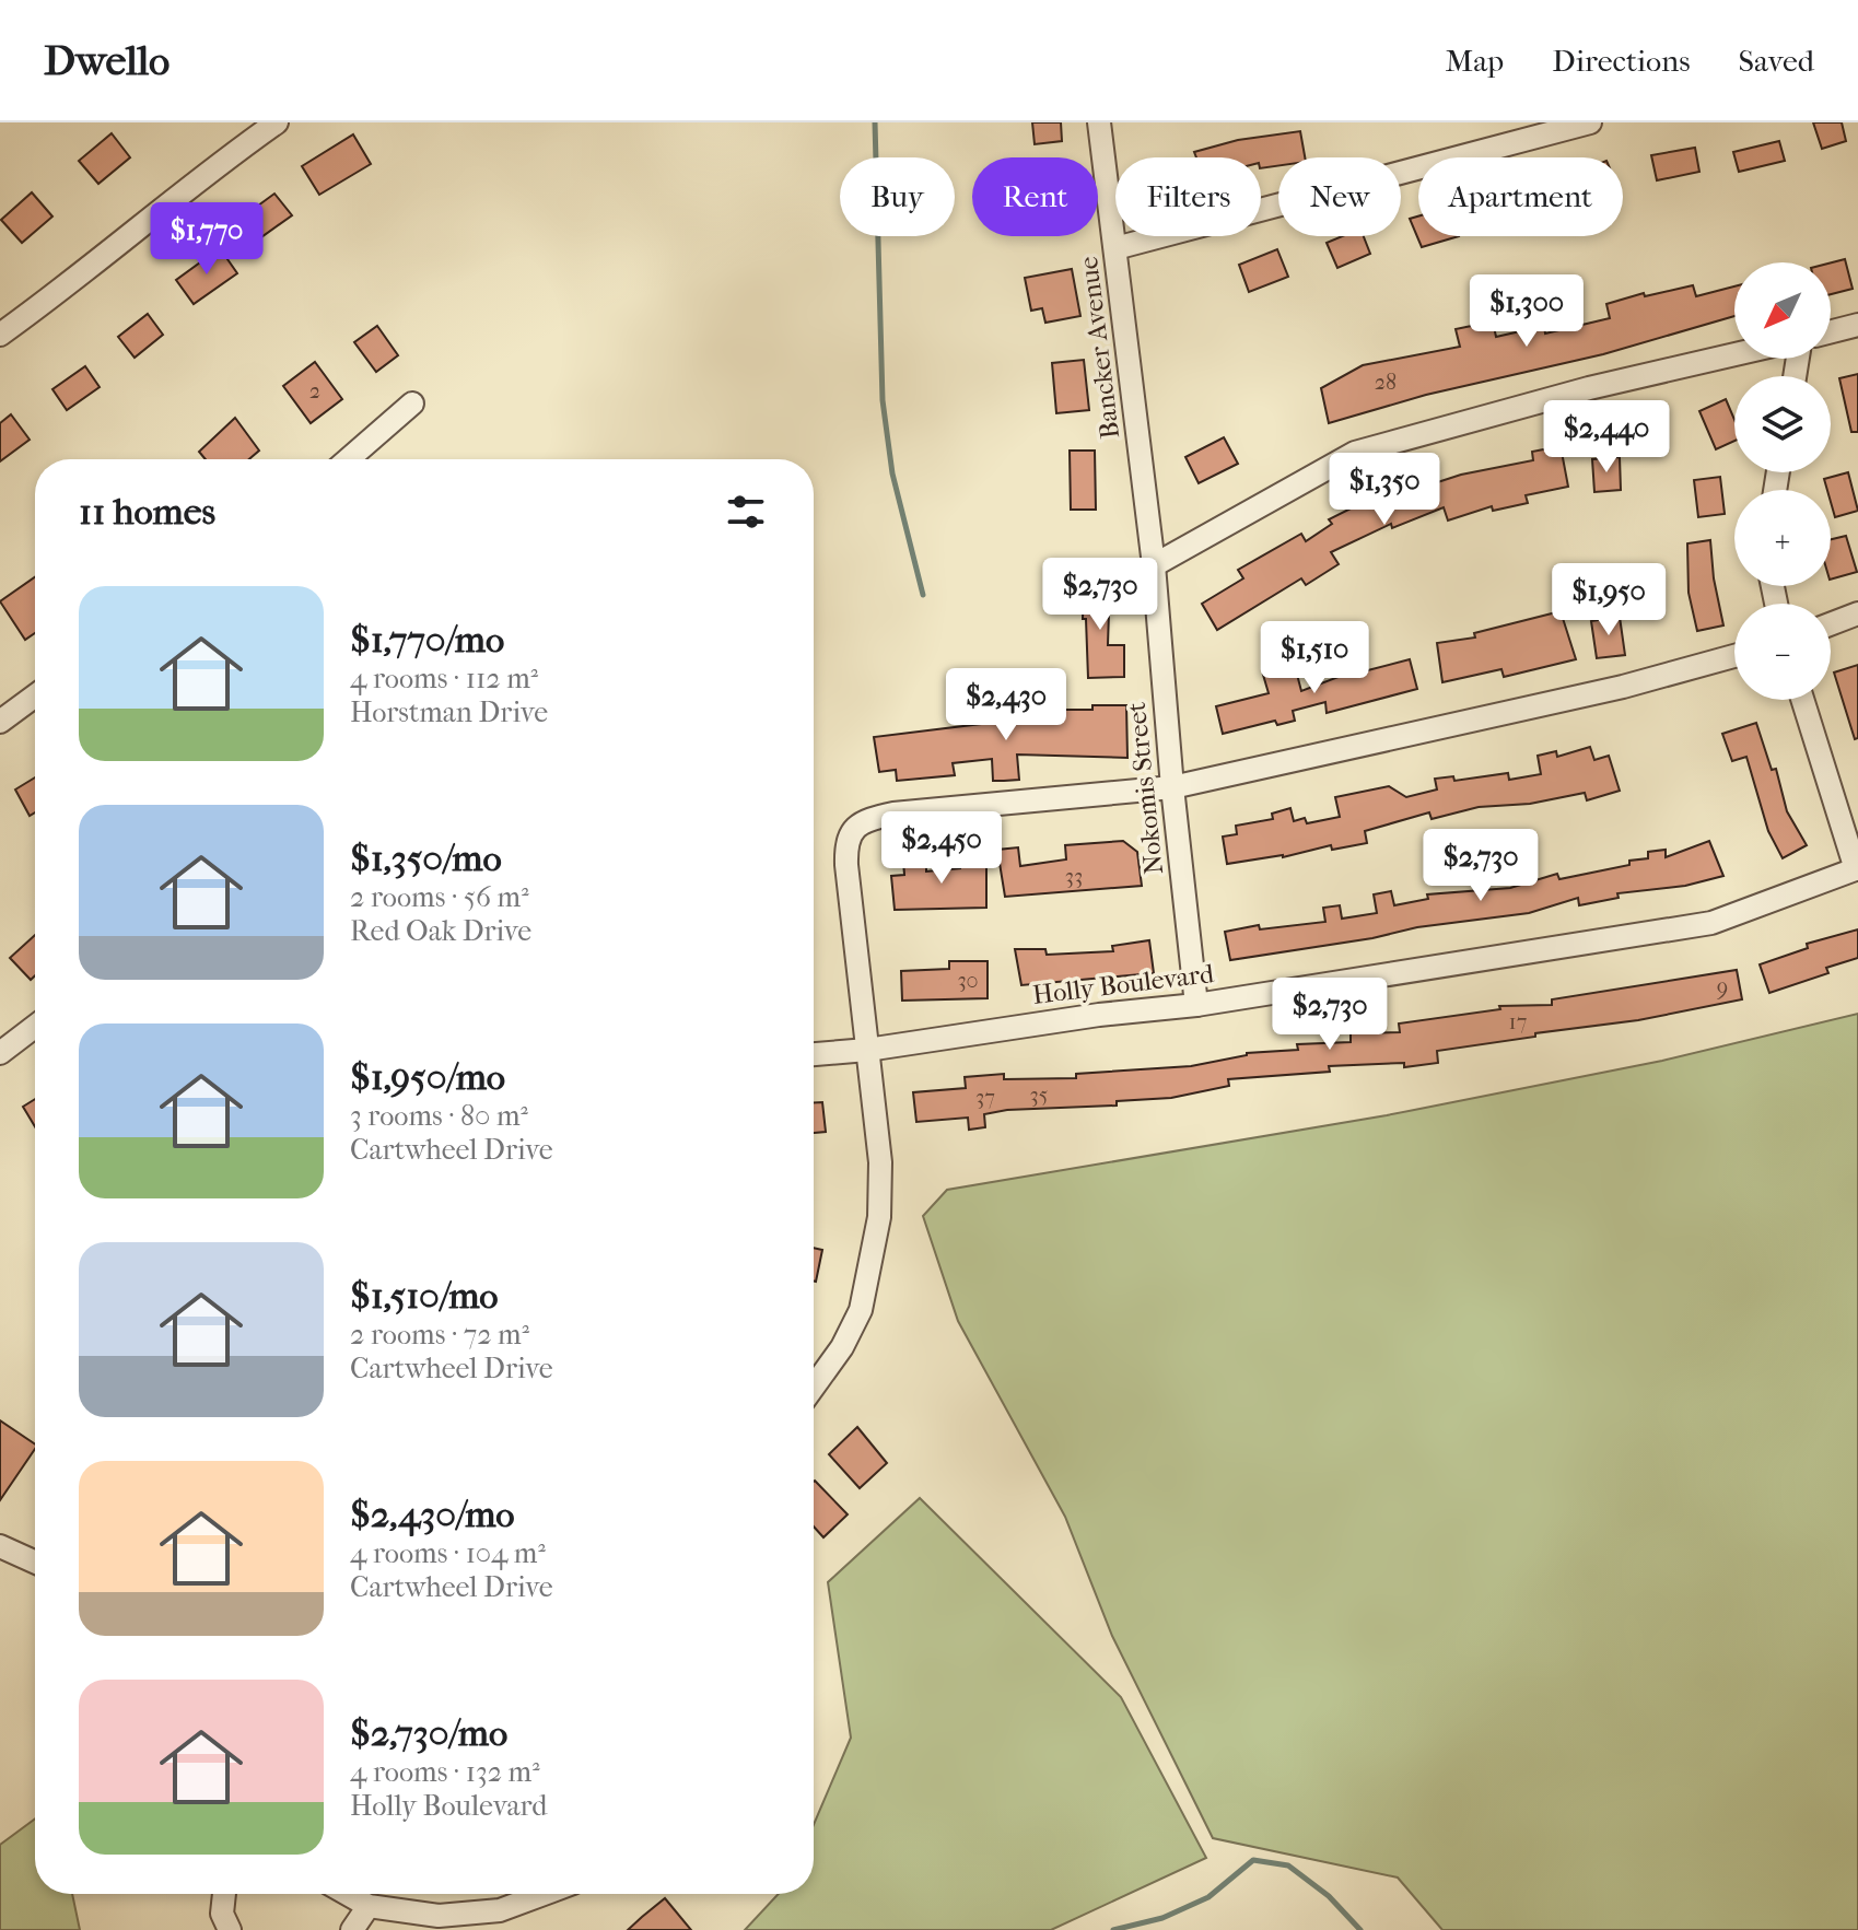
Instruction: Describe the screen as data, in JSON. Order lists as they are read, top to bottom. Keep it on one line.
{"streets":{"street":["Bancker Avenue","Nokomis Street","Holly Boulevard"]},"crossings":[["Bancker Avenue","Nokomis Street"],["Nokomis Street","Holly Boulevard"]],"house_numbers":["28","2","33","30","9","17","35","37"],"north":"bottom left","page":{"header":"Dwello","nav":["Map","Directions","Saved"],"chip":["Buy","Rent","Filters","New","Apartment"],"price":["$1,770","$1,300","$2,440","$1,350","$2,730","$1,950","$1,510","$2,430","$2,450","$2,730","$2,730"],"map_buttons":["+","−"],"heading":"11 homes","list":[{"name":"$1,770/mo","note":"4 rooms · 112 m² · Horstman Drive"},{"name":"$1,350/mo","note":"2 rooms · 56 m² · Red Oak Drive"},{"name":"$1,950/mo","note":"3 rooms · 80 m² · Cartwheel Drive"},{"name":"$1,510/mo","note":"2 rooms · 72 m² · Cartwheel Drive"},{"name":"$2,430/mo","note":"4 rooms · 104 m² · Cartwheel Drive"},{"name":"$2,730/mo","note":"4 rooms · 132 m² · Holly Boulevard"}]}}
